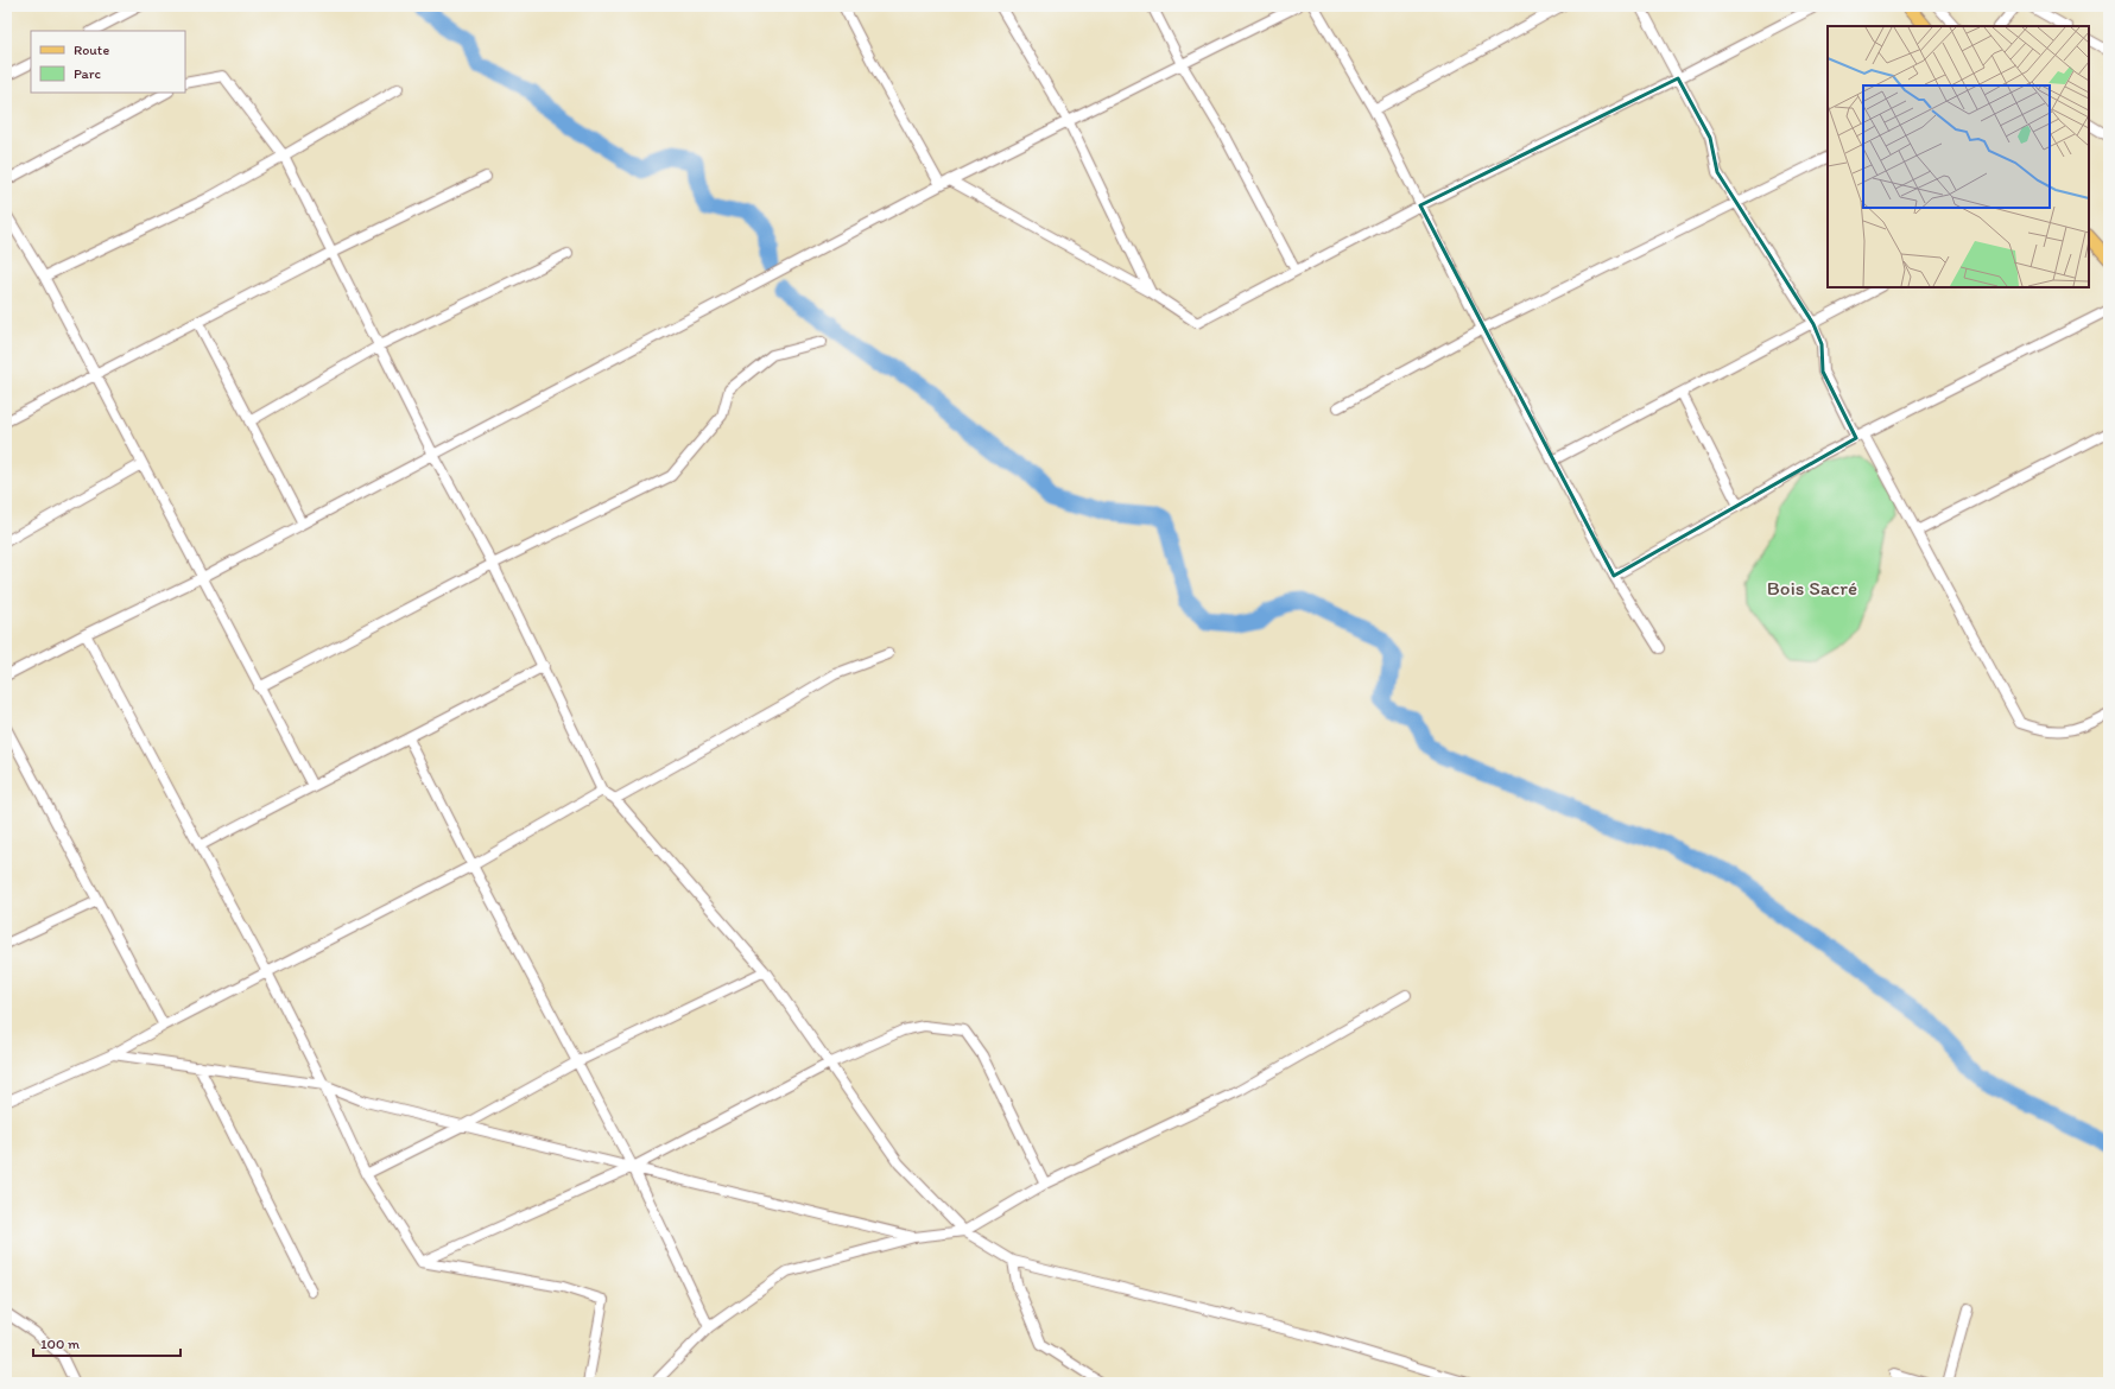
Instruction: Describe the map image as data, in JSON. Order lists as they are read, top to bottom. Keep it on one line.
{"parks":["Bois Sacré"],"legend":["Route","Parc"],"scale_bar":"100 m"}
